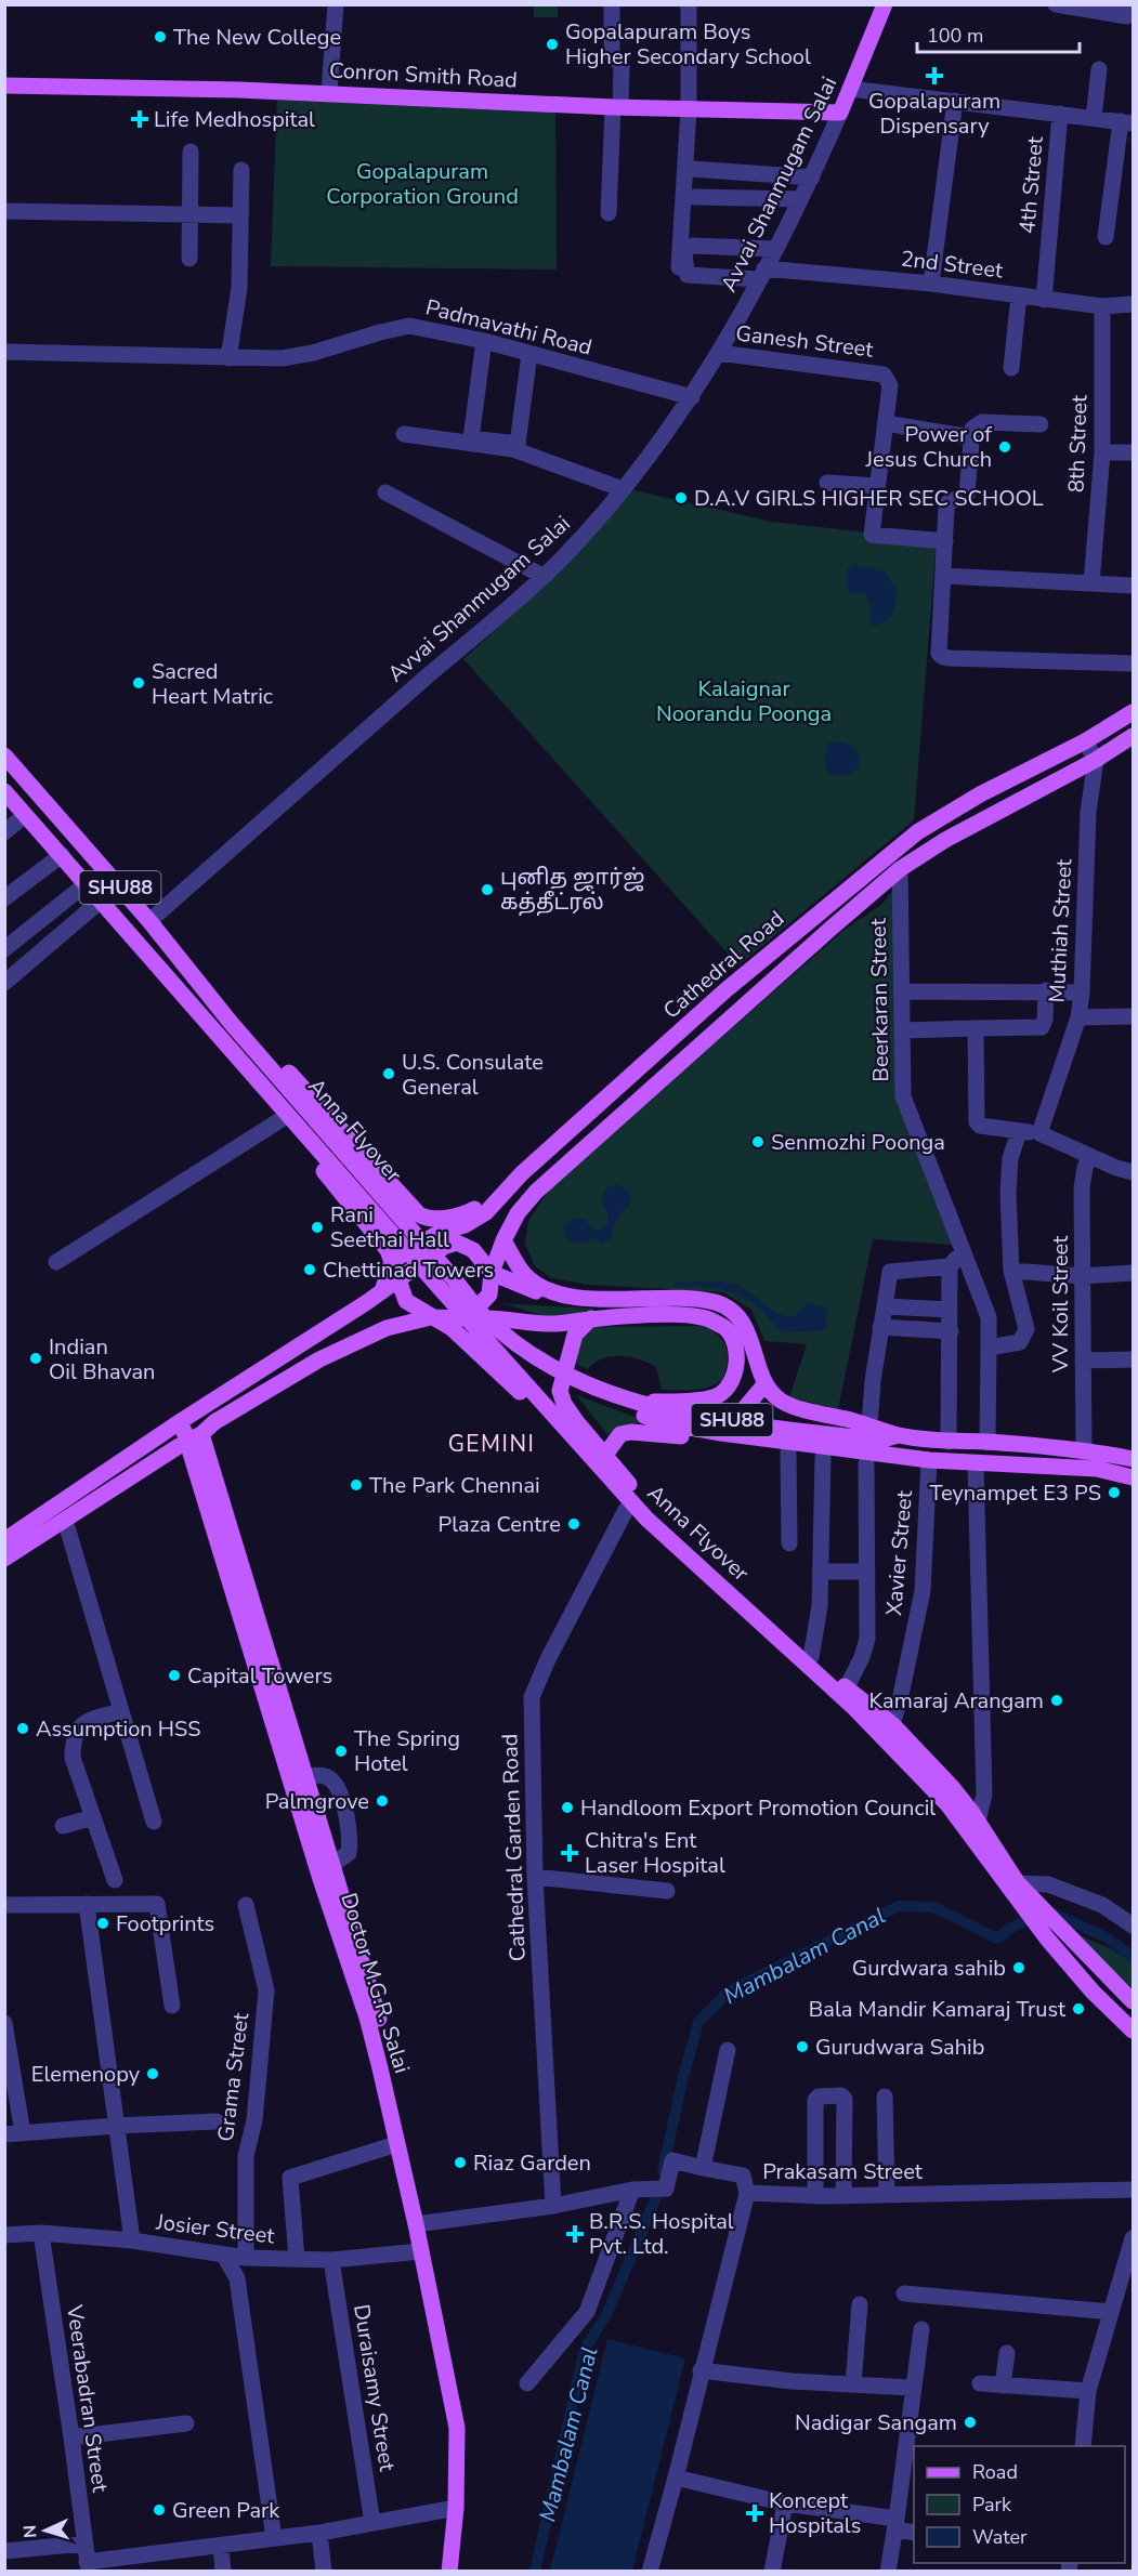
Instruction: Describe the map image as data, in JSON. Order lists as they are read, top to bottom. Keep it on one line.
{"streets":{"main road":["Conron Smith Road","Avvai Shanmugam Salai","SHU88","Cathedral Road","Anna Flyover","Doctor M.G.R. Salai"],"street":["4th Street","2nd Street","Padmavathi Road","Ganesh Street","8th Street","Muthiah Street","Beerkaran Street","VV Koil Street","Xavier Street","Cathedral Garden Road","Grama Street","Prakasam Street","Josier Street","Duraisamy Street","Veerabadran Street"]},"crossings":[["Conron Smith Road","Avvai Shanmugam Salai"],["Avvai Shanmugam Salai","2nd Street"],["Avvai Shanmugam Salai","Padmavathi Road"],["Avvai Shanmugam Salai","Ganesh Street"],["Avvai Shanmugam Salai","SHU88"],["4th Street","2nd Street"],["2nd Street","8th Street"],["SHU88","Beerkaran Street"],["SHU88","Anna Flyover"],["SHU88","VV Koil Street"],["Muthiah Street","Cathedral Road"],["Cathedral Road","Beerkaran Street"],["Cathedral Road","Anna Flyover"],["Doctor M.G.R. Salai","Josier Street"],["Grama Street","Josier Street"],["Josier Street","Duraisamy Street"],["Josier Street","Veerabadran Street"]],"districts":["GEMINI"],"water":["Mambalam Canal"],"parks":["Gopalapuram Corporation Ground","Kalaignar Noorandu Poonga"],"places":{"other":["The New College","Gopalapuram Boys Higher Secondary School","Power of Jesus Church","D.A.V GIRLS HIGHER SEC SCHOOL","Sacred Heart Matric","புனித ஜார்ஜ் கத்தீட்ரல்","U.S. Consulate General","Senmozhi Poonga","Rani Seethai Hall","Chettinad Towers","Indian Oil Bhavan","The Park Chennai","Teynampet E3 PS","Plaza Centre","Capital Towers","Kamaraj Arangam","Assumption HSS","The Spring Hotel","Palmgrove","Handloom Export Promotion Council","Footprints","Gurdwara sahib","Bala Mandir Kamaraj Trust","Gurudwara Sahib","Elemenopy","Riaz Garden","Nadigar Sangam","Green Park"],"health":["Gopalapuram Dispensary","Life Medhospital","Chitra's Ent Laser Hospital","B.R.S. Hospital Pvt. Ltd.","Koncept Hospitals"]},"legend":["Road","Park","Water"],"scale_bar":"100 m","north":"left"}
